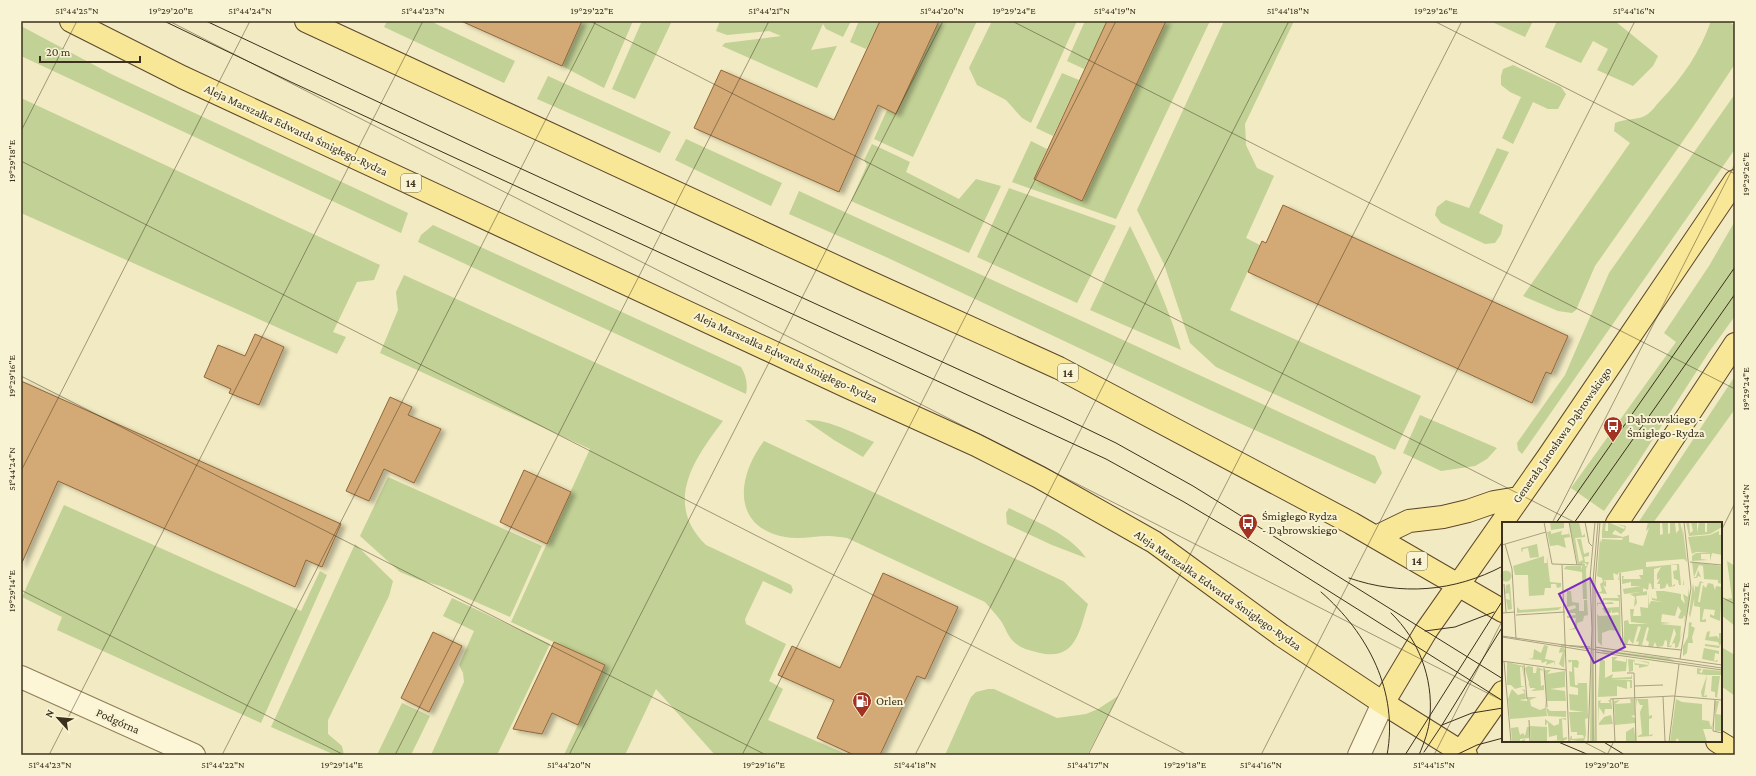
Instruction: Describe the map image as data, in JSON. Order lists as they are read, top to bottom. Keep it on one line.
{"streets":{"main road":["Aleja Marszałka Edwarda Śmigłego-Rydza","14","Generała Jarosława Dąbrowskiego"],"street":["Podgórna"]},"crossings":[["Aleja Marszałka Edwarda Śmigłego-Rydza","Generała Jarosława Dąbrowskiego"],["14","Generała Jarosława Dąbrowskiego"]],"places":{"bus stop":["Dąbrowskiego - Śmigłego-Rydza","Śmigłego Rydza - Dąbrowskiego"],"fuel station":["Orlen"]},"scale_bar":"20 m","north":"top left","coordinates":["51°44'25\"N","19°29'20\"E","51°44'24\"N","51°44'23\"N","19°29'22\"E","51°44'21\"N","51°44'20\"N","19°29'24\"E","51°44'19\"N","51°44'18\"N","19°29'26\"E","51°44'16\"N","19°29'18\"E","19°29'16\"E","51°44'14\"N","19°29'14\"E","51°44'22\"N","51°44'17\"N","51°44'15\"N"]}
